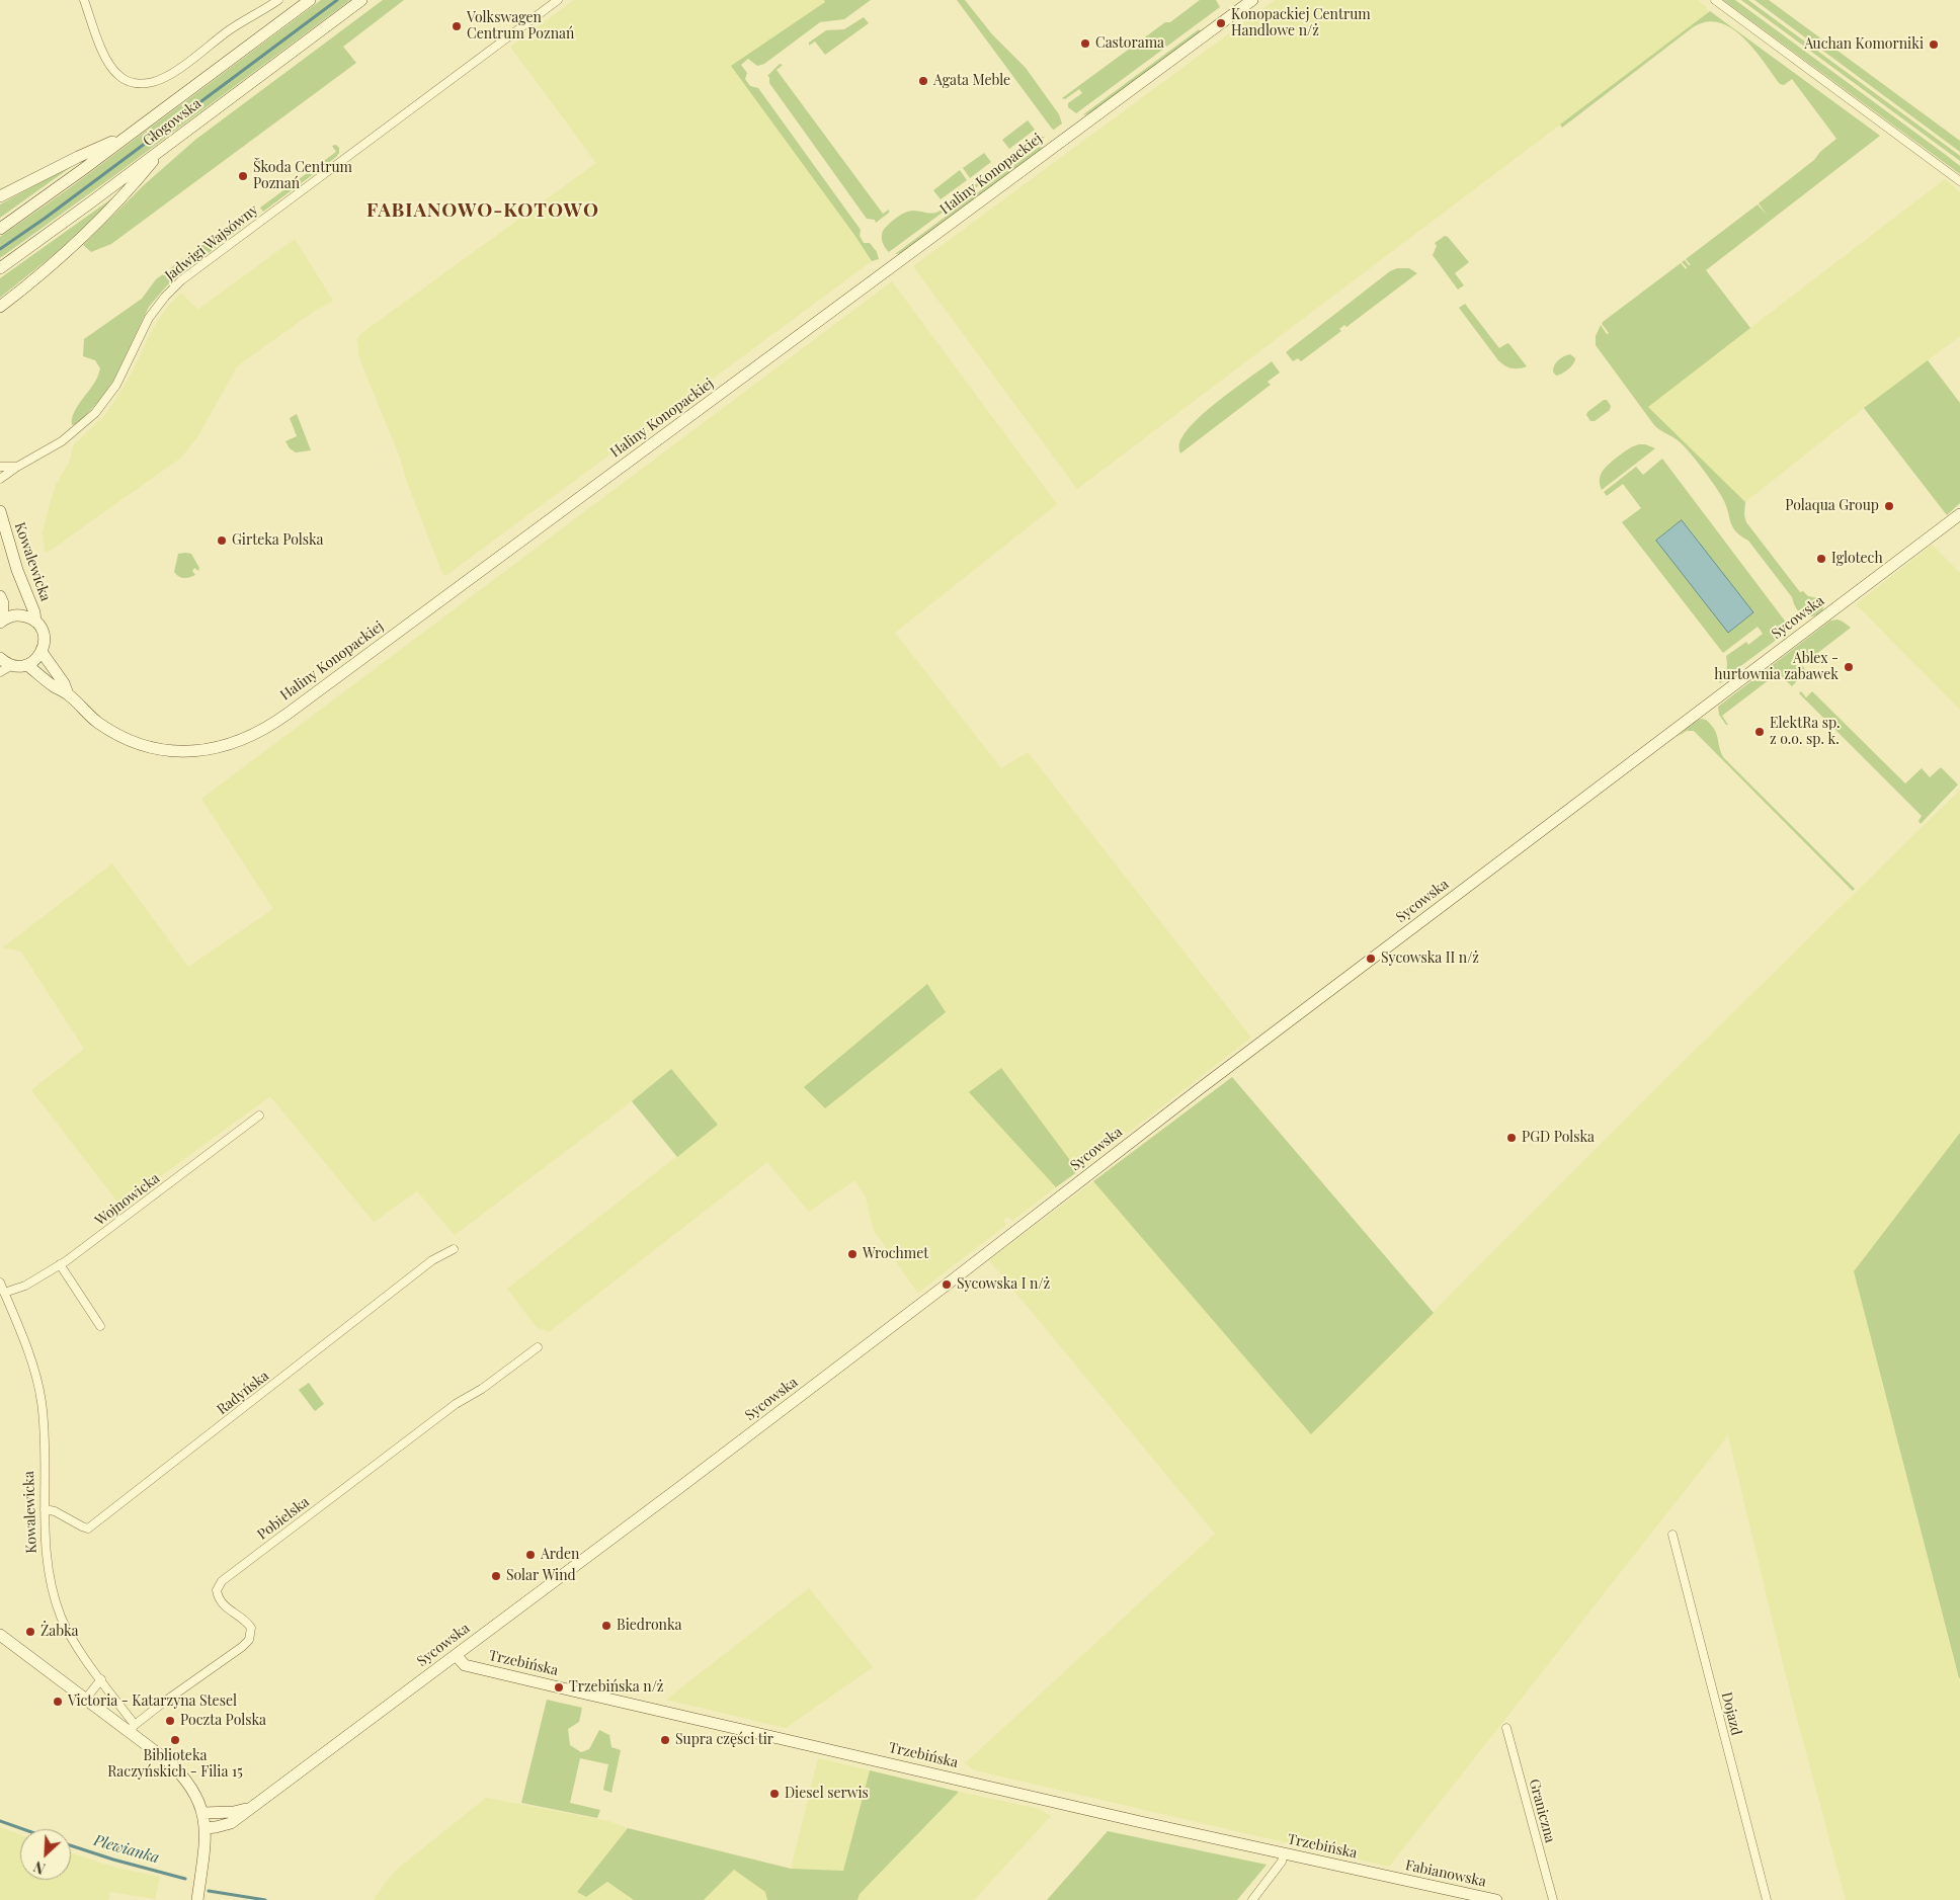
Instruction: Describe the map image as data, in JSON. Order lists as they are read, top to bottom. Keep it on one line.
{"streets":{"street":["Głogowska","Haliny Konopackiej","Jadwigi Wajsówny","Kowalewicka","Sycowska","Wojnowicka","Radyńska","Pobielska","Trzebińska","Dojazd","Graniczna","Fabianowska"]},"crossings":[["Haliny Konopackiej","Kowalewicka"],["Kowalewicka","Wojnowicka"],["Kowalewicka","Radyńska"],["Kowalewicka","Pobielska"],["Sycowska","Trzebińska"],["Trzebińska","Fabianowska"]],"districts":["FABIANOWO-KOTOWO"],"water":["Plewianka"],"places":["Konopackiej Centrum Handlowe n/ż","Volkswagen Centrum Poznań","Castorama","Auchan Komorniki","Agata Meble","Škoda Centrum Poznań","Polaqua Group","Girteka Polska","Iglotech","Ablex - hurtownia zabawek","ElektRa sp. z o.o. sp. k.","Sycowska II n/ż","PGD Polska","Wrochmet","Sycowska I n/ż","Arden","Solar Wind","Biedronka","Żabka","Trzebińska n/ż","Victoria - Katarzyna Stesel","Poczta Polska","Biblioteka Raczyńskich - Filia 15","Supra części tir","Diesel serwis"],"north":"bottom left"}
